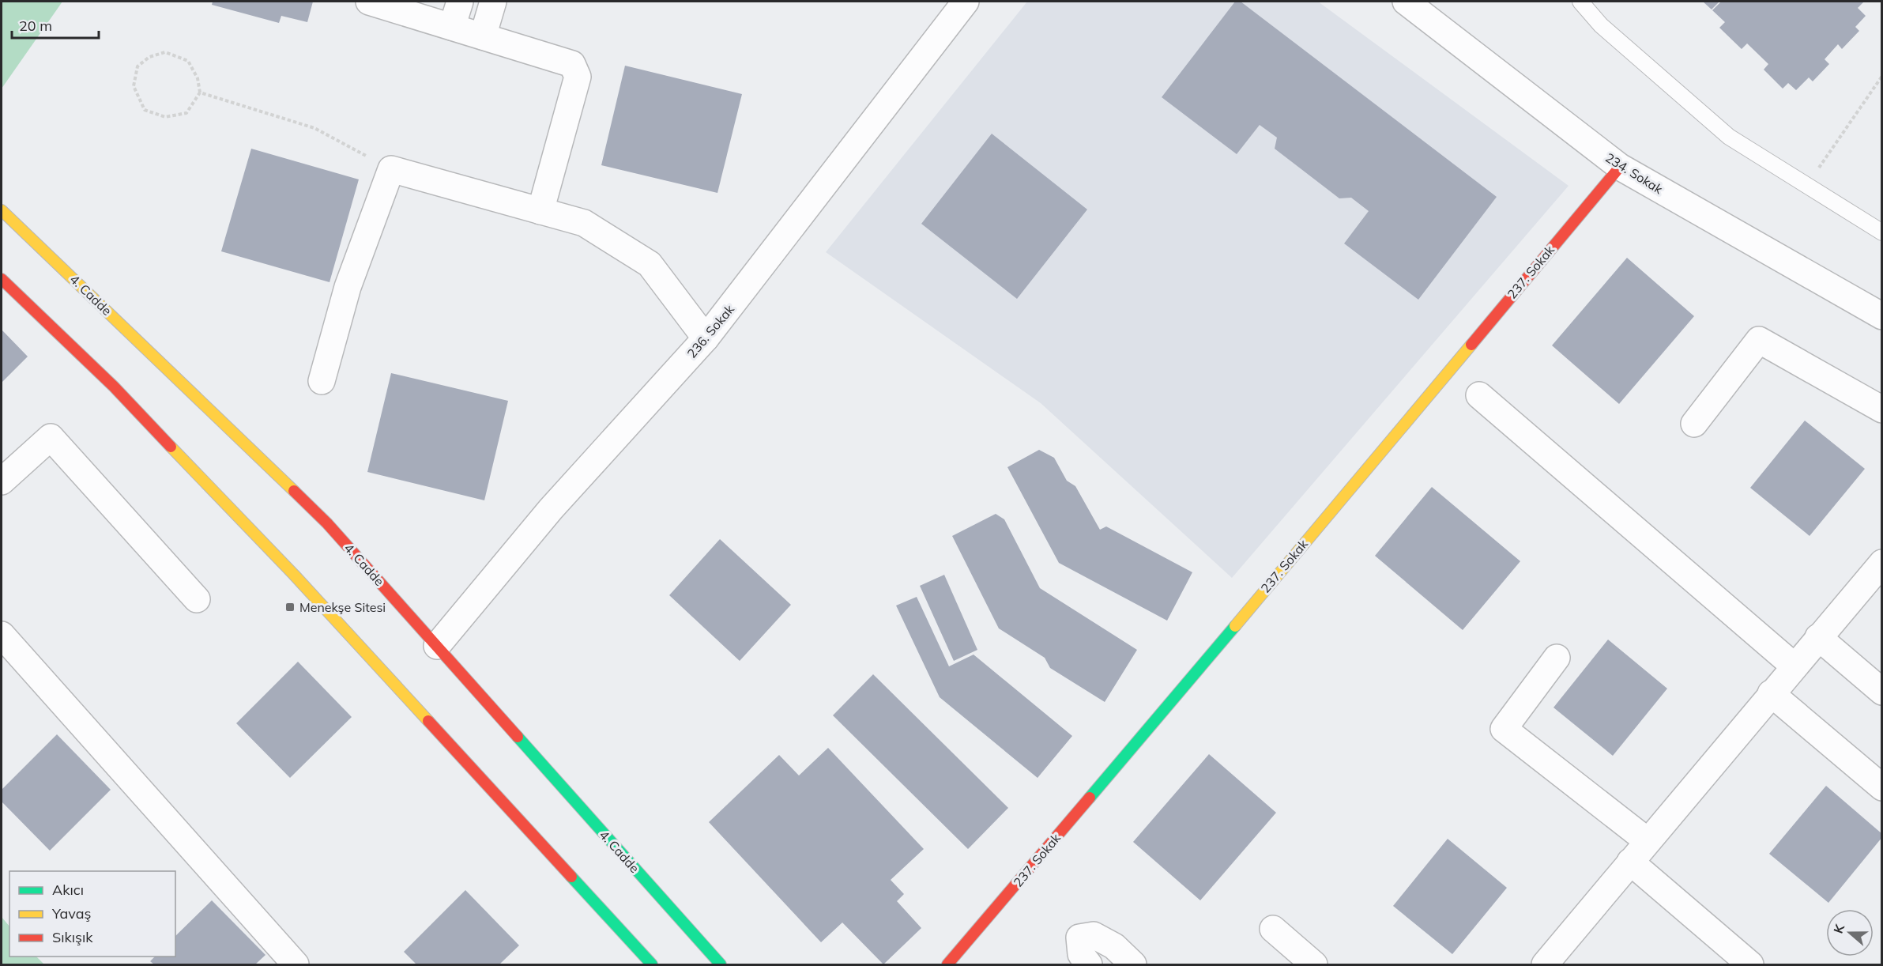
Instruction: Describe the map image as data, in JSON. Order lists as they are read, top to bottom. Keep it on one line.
{"streets":{"main road":["237. Sokak","4. Cadde"],"street":["234. Sokak","236. Sokak"]},"crossings":[["234. Sokak","237. Sokak"],["4. Cadde","236. Sokak"]],"places":{"transit":["Menekşe Sitesi"]},"legend":["Akıcı","Yavaş","Sıkışık"],"scale_bar":"20 m","north":"left"}
